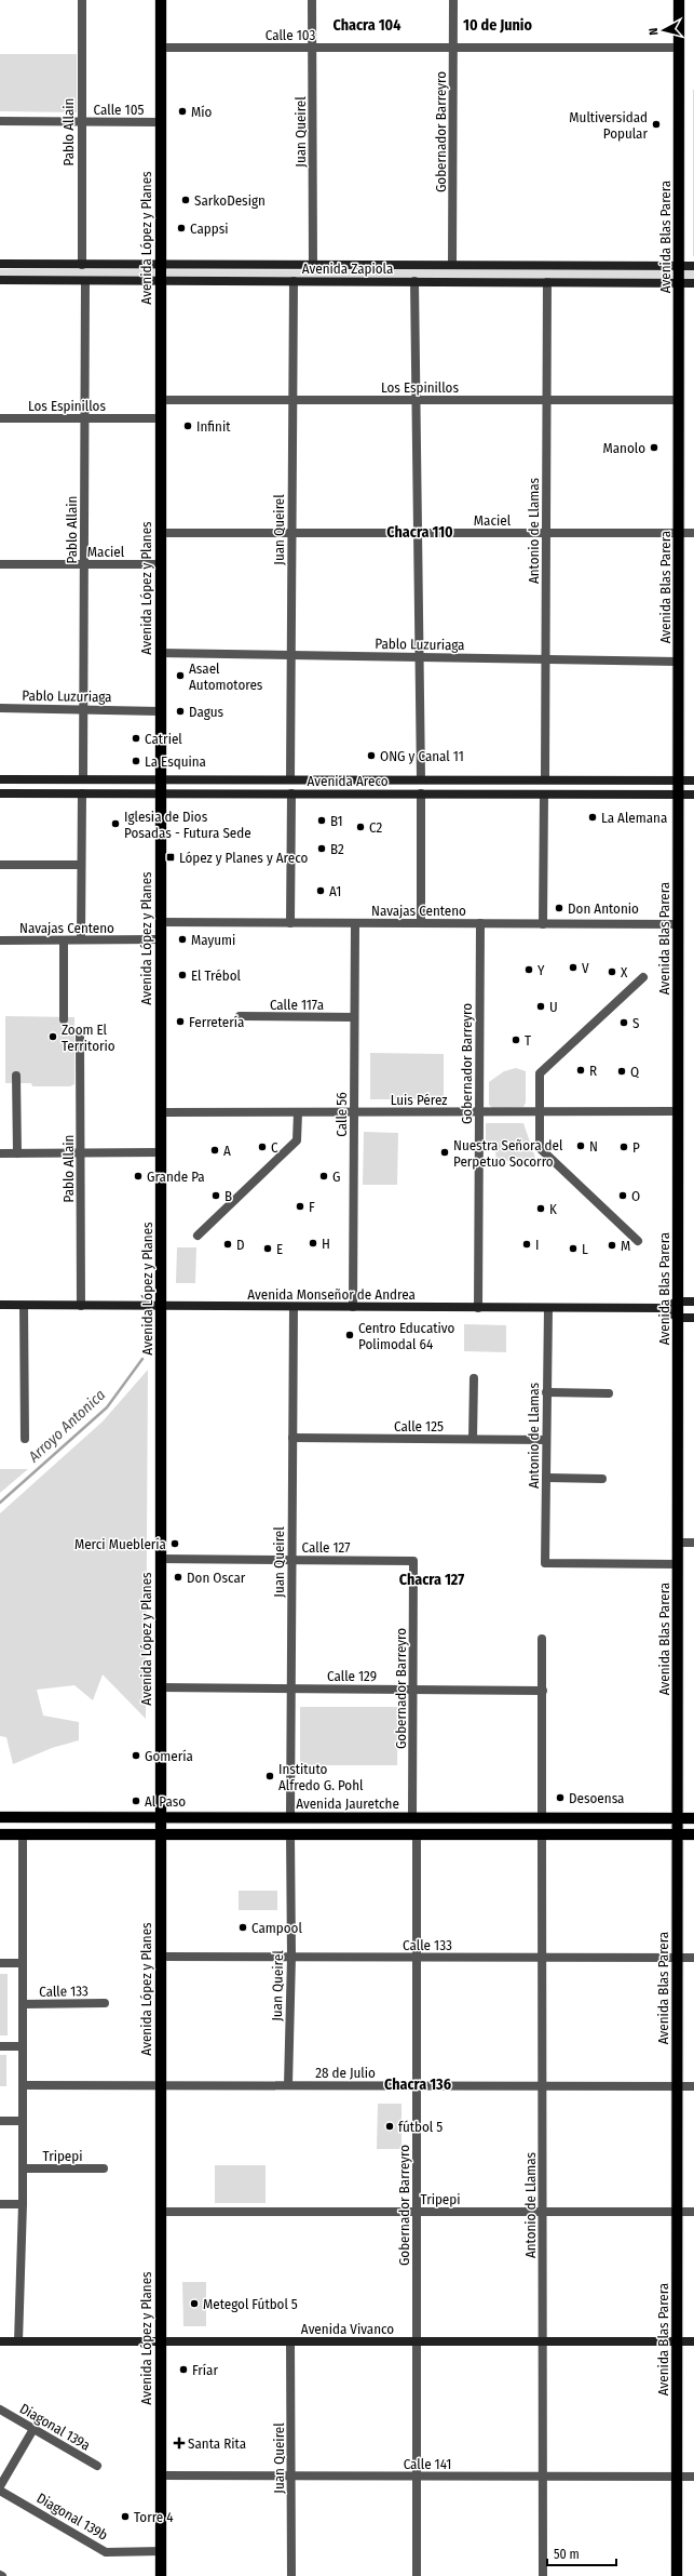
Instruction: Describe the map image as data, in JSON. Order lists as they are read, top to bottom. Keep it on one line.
{"streets":{"main road":["Avenida Blas Parera","Avenida López y Planes","Avenida Zapiola","Avenida Areco","Avenida Monseñor de Andrea","Avenida Jauretche","Avenida Vivanco"],"street":["Calle 103","Calle 105","Pablo Allain","Juan Queirel","Gobernador Barreyro","Los Espinillos","Maciel","Antonio de Llamas","Pablo Luzuriaga","Navajas Centeno","Calle 117a","Luis Pérez","Calle 56","Calle 125","Calle 127","Calle 129","Calle 133","28 de Julio","Tripepi","Diagonal 139a","Calle 141","Diagonal 139b"]},"crossings":[["Calle 103","Juan Queirel"],["Calle 103","Gobernador Barreyro"],["Calle 103","Avenida Blas Parera"],["Calle 103","Avenida López y Planes"],["Calle 105","Pablo Allain"],["Calle 105","Avenida López y Planes"],["Pablo Allain","Avenida Zapiola"],["Pablo Allain","Los Espinillos"],["Pablo Allain","Maciel"],["Pablo Allain","Pablo Luzuriaga"],["Pablo Allain","Avenida Areco"],["Pablo Allain","Avenida Monseñor de Andrea"],["Juan Queirel","Avenida Zapiola"],["Juan Queirel","Los Espinillos"],["Juan Queirel","Maciel"],["Juan Queirel","Pablo Luzuriaga"],["Juan Queirel","Avenida Areco"],["Juan Queirel","Avenida Monseñor de Andrea"],["Juan Queirel","Calle 125"],["Juan Queirel","Calle 127"],["Juan Queirel","Calle 129"],["Juan Queirel","Avenida Jauretche"],["Juan Queirel","Calle 133"],["Juan Queirel","28 de Julio"],["Juan Queirel","Avenida Vivanco"],["Juan Queirel","Calle 141"],["Gobernador Barreyro","Avenida Zapiola"],["Gobernador Barreyro","Navajas Centeno"],["Gobernador Barreyro","Luis Pérez"],["Gobernador Barreyro","Avenida Monseñor de Andrea"],["Gobernador Barreyro","Calle 127"],["Gobernador Barreyro","Calle 129"],["Gobernador Barreyro","Avenida Jauretche"],["Gobernador Barreyro","Calle 133"],["Gobernador Barreyro","28 de Julio"],["Gobernador Barreyro","Tripepi"],["Gobernador Barreyro","Avenida Vivanco"],["Gobernador Barreyro","Calle 141"],["Avenida Blas Parera","Avenida Zapiola"],["Avenida Blas Parera","Los Espinillos"],["Avenida Blas Parera","Maciel"],["Avenida Blas Parera","Antonio de Llamas"],["Avenida Blas Parera","Pablo Luzuriaga"],["Avenida Blas Parera","Avenida Areco"],["Avenida Blas Parera","Navajas Centeno"],["Avenida Blas Parera","Luis Pérez"],["Avenida Blas Parera","Avenida Monseñor de Andrea"],["Avenida Blas Parera","Avenida Jauretche"],["Avenida Blas Parera","Calle 133"],["Avenida Blas Parera","28 de Julio"],["Avenida Blas Parera","Tripepi"],["Avenida Blas Parera","Avenida Vivanco"],["Avenida Blas Parera","Calle 141"],["Avenida López y Planes","Avenida Zapiola"],["Avenida López y Planes","Los Espinillos"],["Avenida López y Planes","Maciel"],["Avenida López y Planes","Pablo Luzuriaga"],["Avenida López y Planes","Avenida Areco"],["Avenida López y Planes","Navajas Centeno"],["Avenida López y Planes","Luis Pérez"],["Avenida López y Planes","Avenida Monseñor de Andrea"],["Avenida López y Planes","Calle 127"],["Avenida López y Planes","Calle 129"],["Avenida López y Planes","Avenida Jauretche"],["Avenida López y Planes","Calle 133"],["Avenida López y Planes","28 de Julio"],["Avenida López y Planes","Tripepi"],["Avenida López y Planes","Avenida Vivanco"],["Avenida López y Planes","Calle 141"],["Avenida López y Planes","Diagonal 139b"],["Avenida Zapiola","Antonio de Llamas"],["Los Espinillos","Antonio de Llamas"],["Maciel","Antonio de Llamas"],["Antonio de Llamas","Pablo Luzuriaga"],["Antonio de Llamas","Avenida Areco"],["Antonio de Llamas","Avenida Monseñor de Andrea"],["Antonio de Llamas","Calle 125"],["Antonio de Llamas","Calle 133"],["Antonio de Llamas","28 de Julio"],["Antonio de Llamas","Tripepi"],["Antonio de Llamas","Avenida Vivanco"],["Antonio de Llamas","Calle 141"],["Navajas Centeno","Calle 56"],["Calle 117a","Calle 56"],["Luis Pérez","Calle 56"],["Calle 56","Avenida Monseñor de Andrea"]],"districts":["Chacra 104","10 de Junio","Chacra 110","Chacra 127","Chacra 136"],"water":["Arroyo Antonica"],"places":{"other":["Mío","Multiversidad Popular","SarkoDesign","Cappsi","Infinit","Manolo","Asael Automotores","Dagus","Catriel","ONG y Canal 11","La Esquina","La Alemana","B1","Iglesia de Dios Posadas - Futura Sede","C2","B2","A1","Don Antonio","Mayumi","V","Y","X","El Trébol","U","Ferretería","S","Zoom El Territorio","T","R","Q","N","C","P","A","Nuestra Señora del Perpetuo Socorro","Grande Pa","G","B","O","F","K","H","D","I","M","E","L","Centro Educativo Polimodal 64","Merci Mueblería","Don Oscar","Gomería","Instituto Alfredo G. Pohl","Desoensa","Al Paso","Campool","fútbol 5","Metegol Fútbol 5","Fríar","Torre 4"],"transit":["López y Planes y Areco"],"health":["Santa Rita"]},"scale_bar":"50 m","north":"left"}
